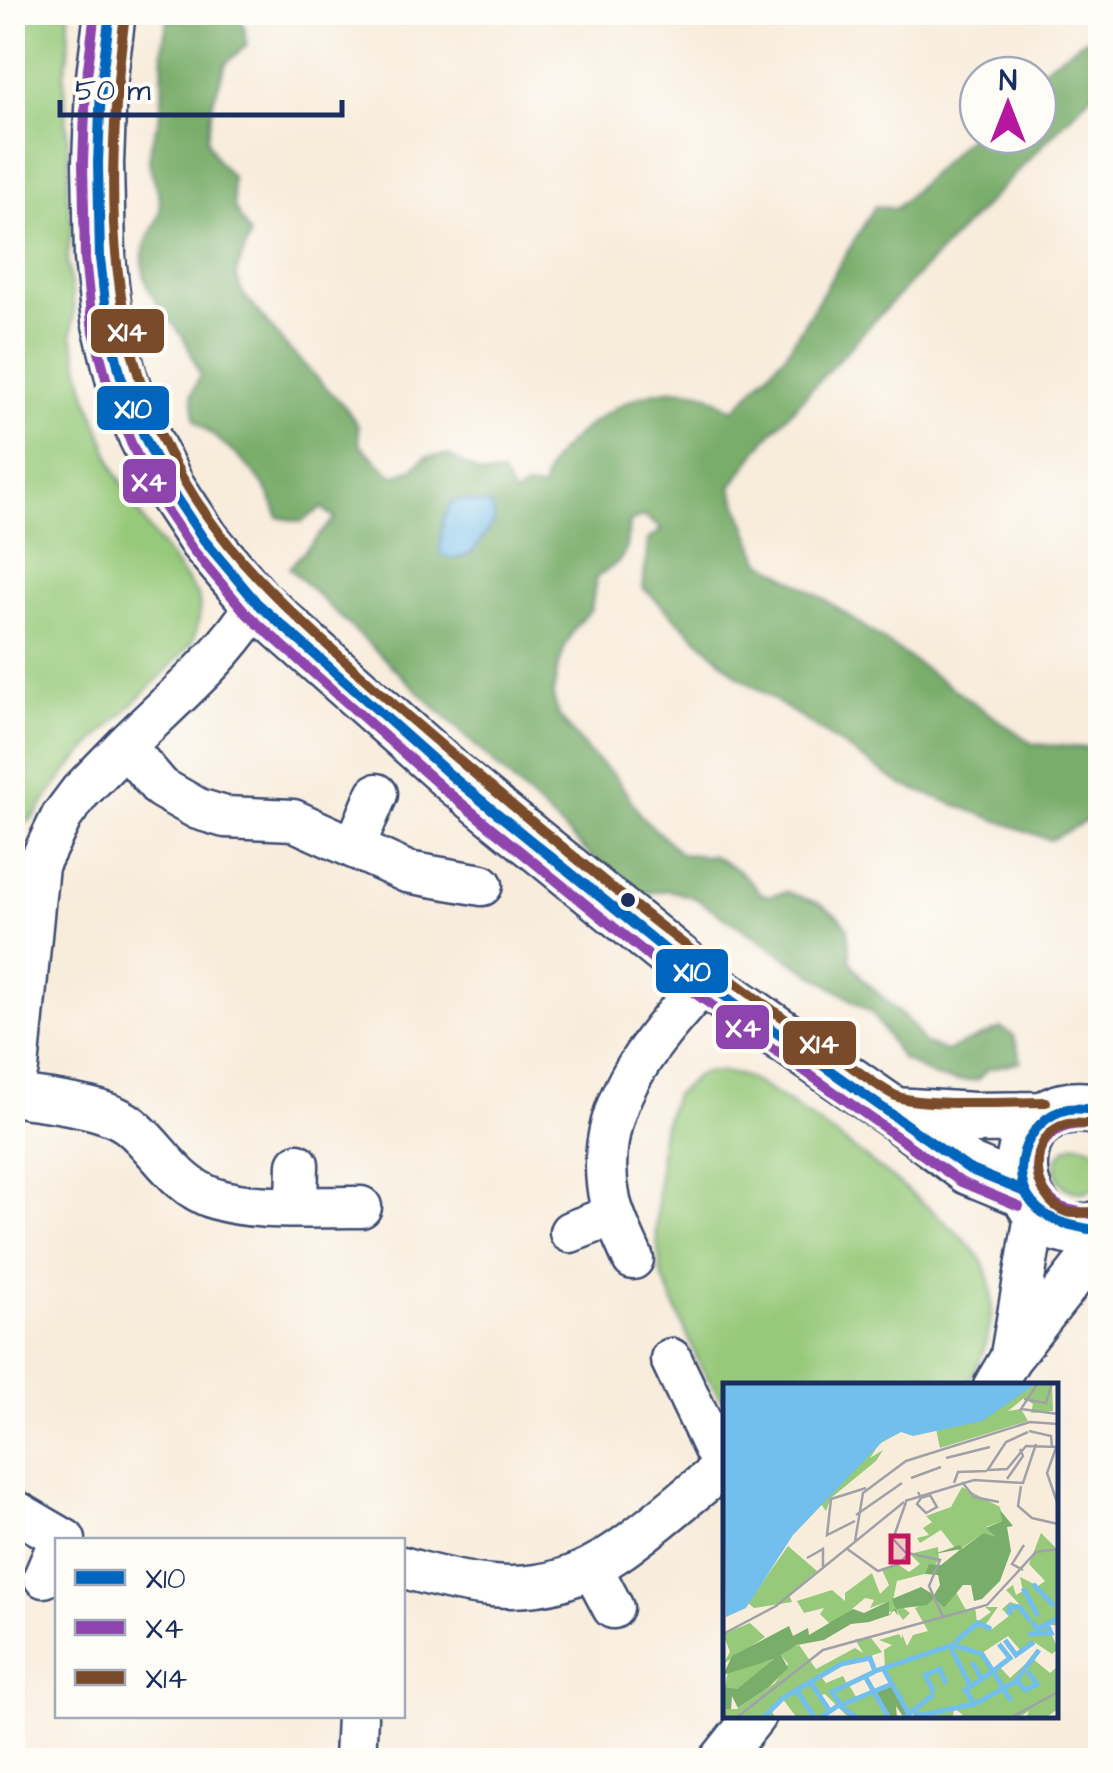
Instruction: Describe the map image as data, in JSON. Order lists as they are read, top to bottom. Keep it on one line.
{"lines":["transit line X10","transit line X4","transit line X14"],"legend":["X10","X4","X14"],"scale_bar":"50 m","north":"top"}
